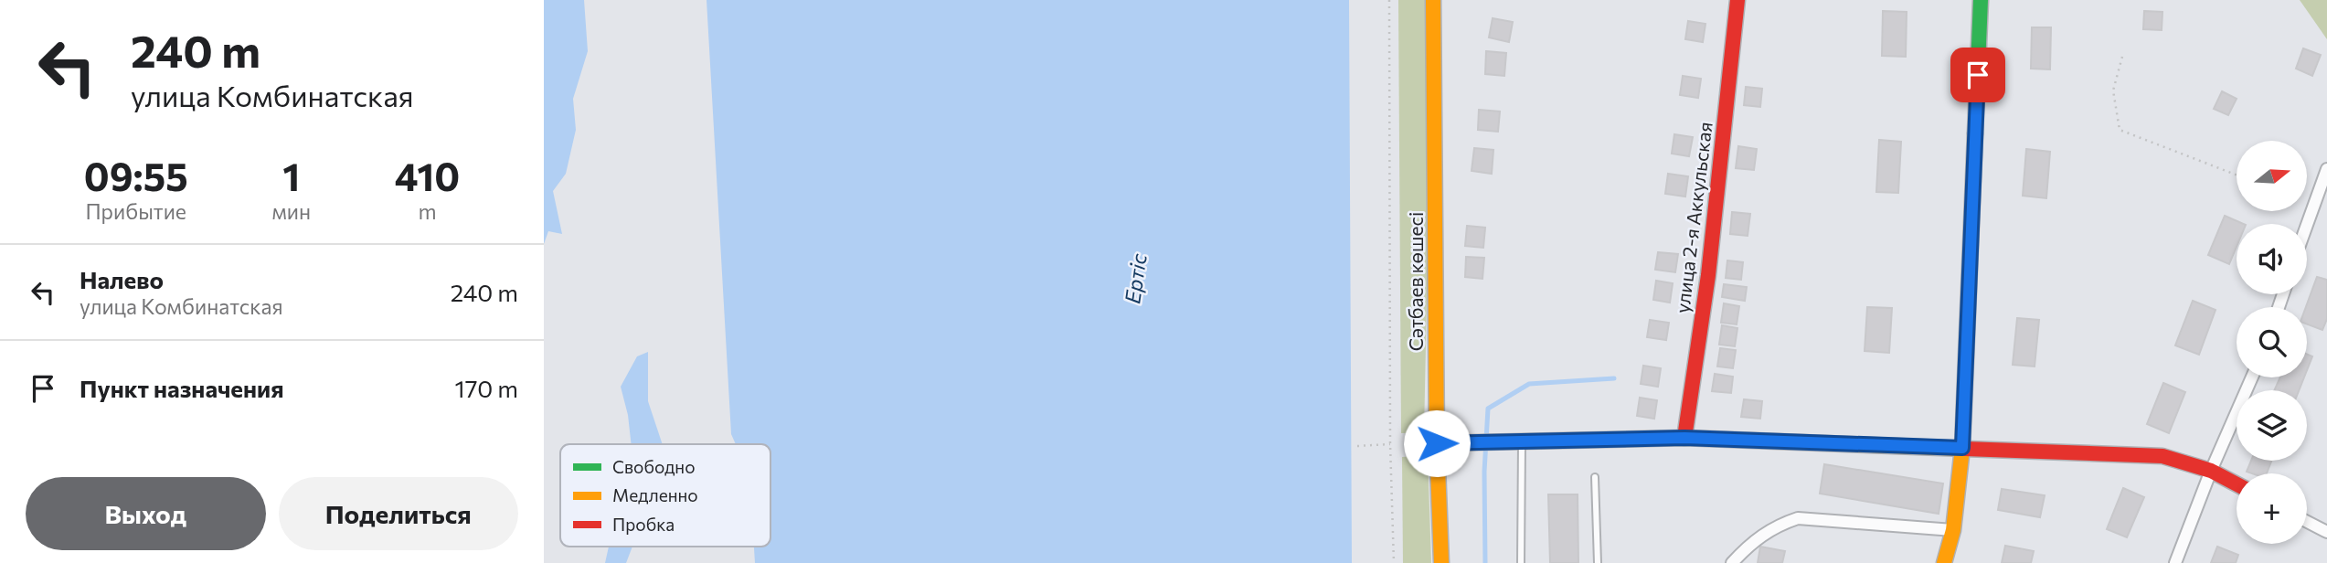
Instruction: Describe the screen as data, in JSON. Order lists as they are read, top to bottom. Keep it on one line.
{"streets":{"street":["улица 2-я Аккульская","Сәтбаев көшесі"]},"water":["Ертіс"],"legend":["Свободно","Медленно","Пробка"],"north":"right","page":{"turn":["240 m","улица Комбинатская"],"eta":["09:55","Прибытие","1","мин","410","m"],"map_buttons":"+","list":[{"name":"Налево","note":"улица Комбинатская","value":"240 m"},{"name":"Пункт назначения","value":"170 m"}],"buttons":["Выход","Поделиться"]}}
